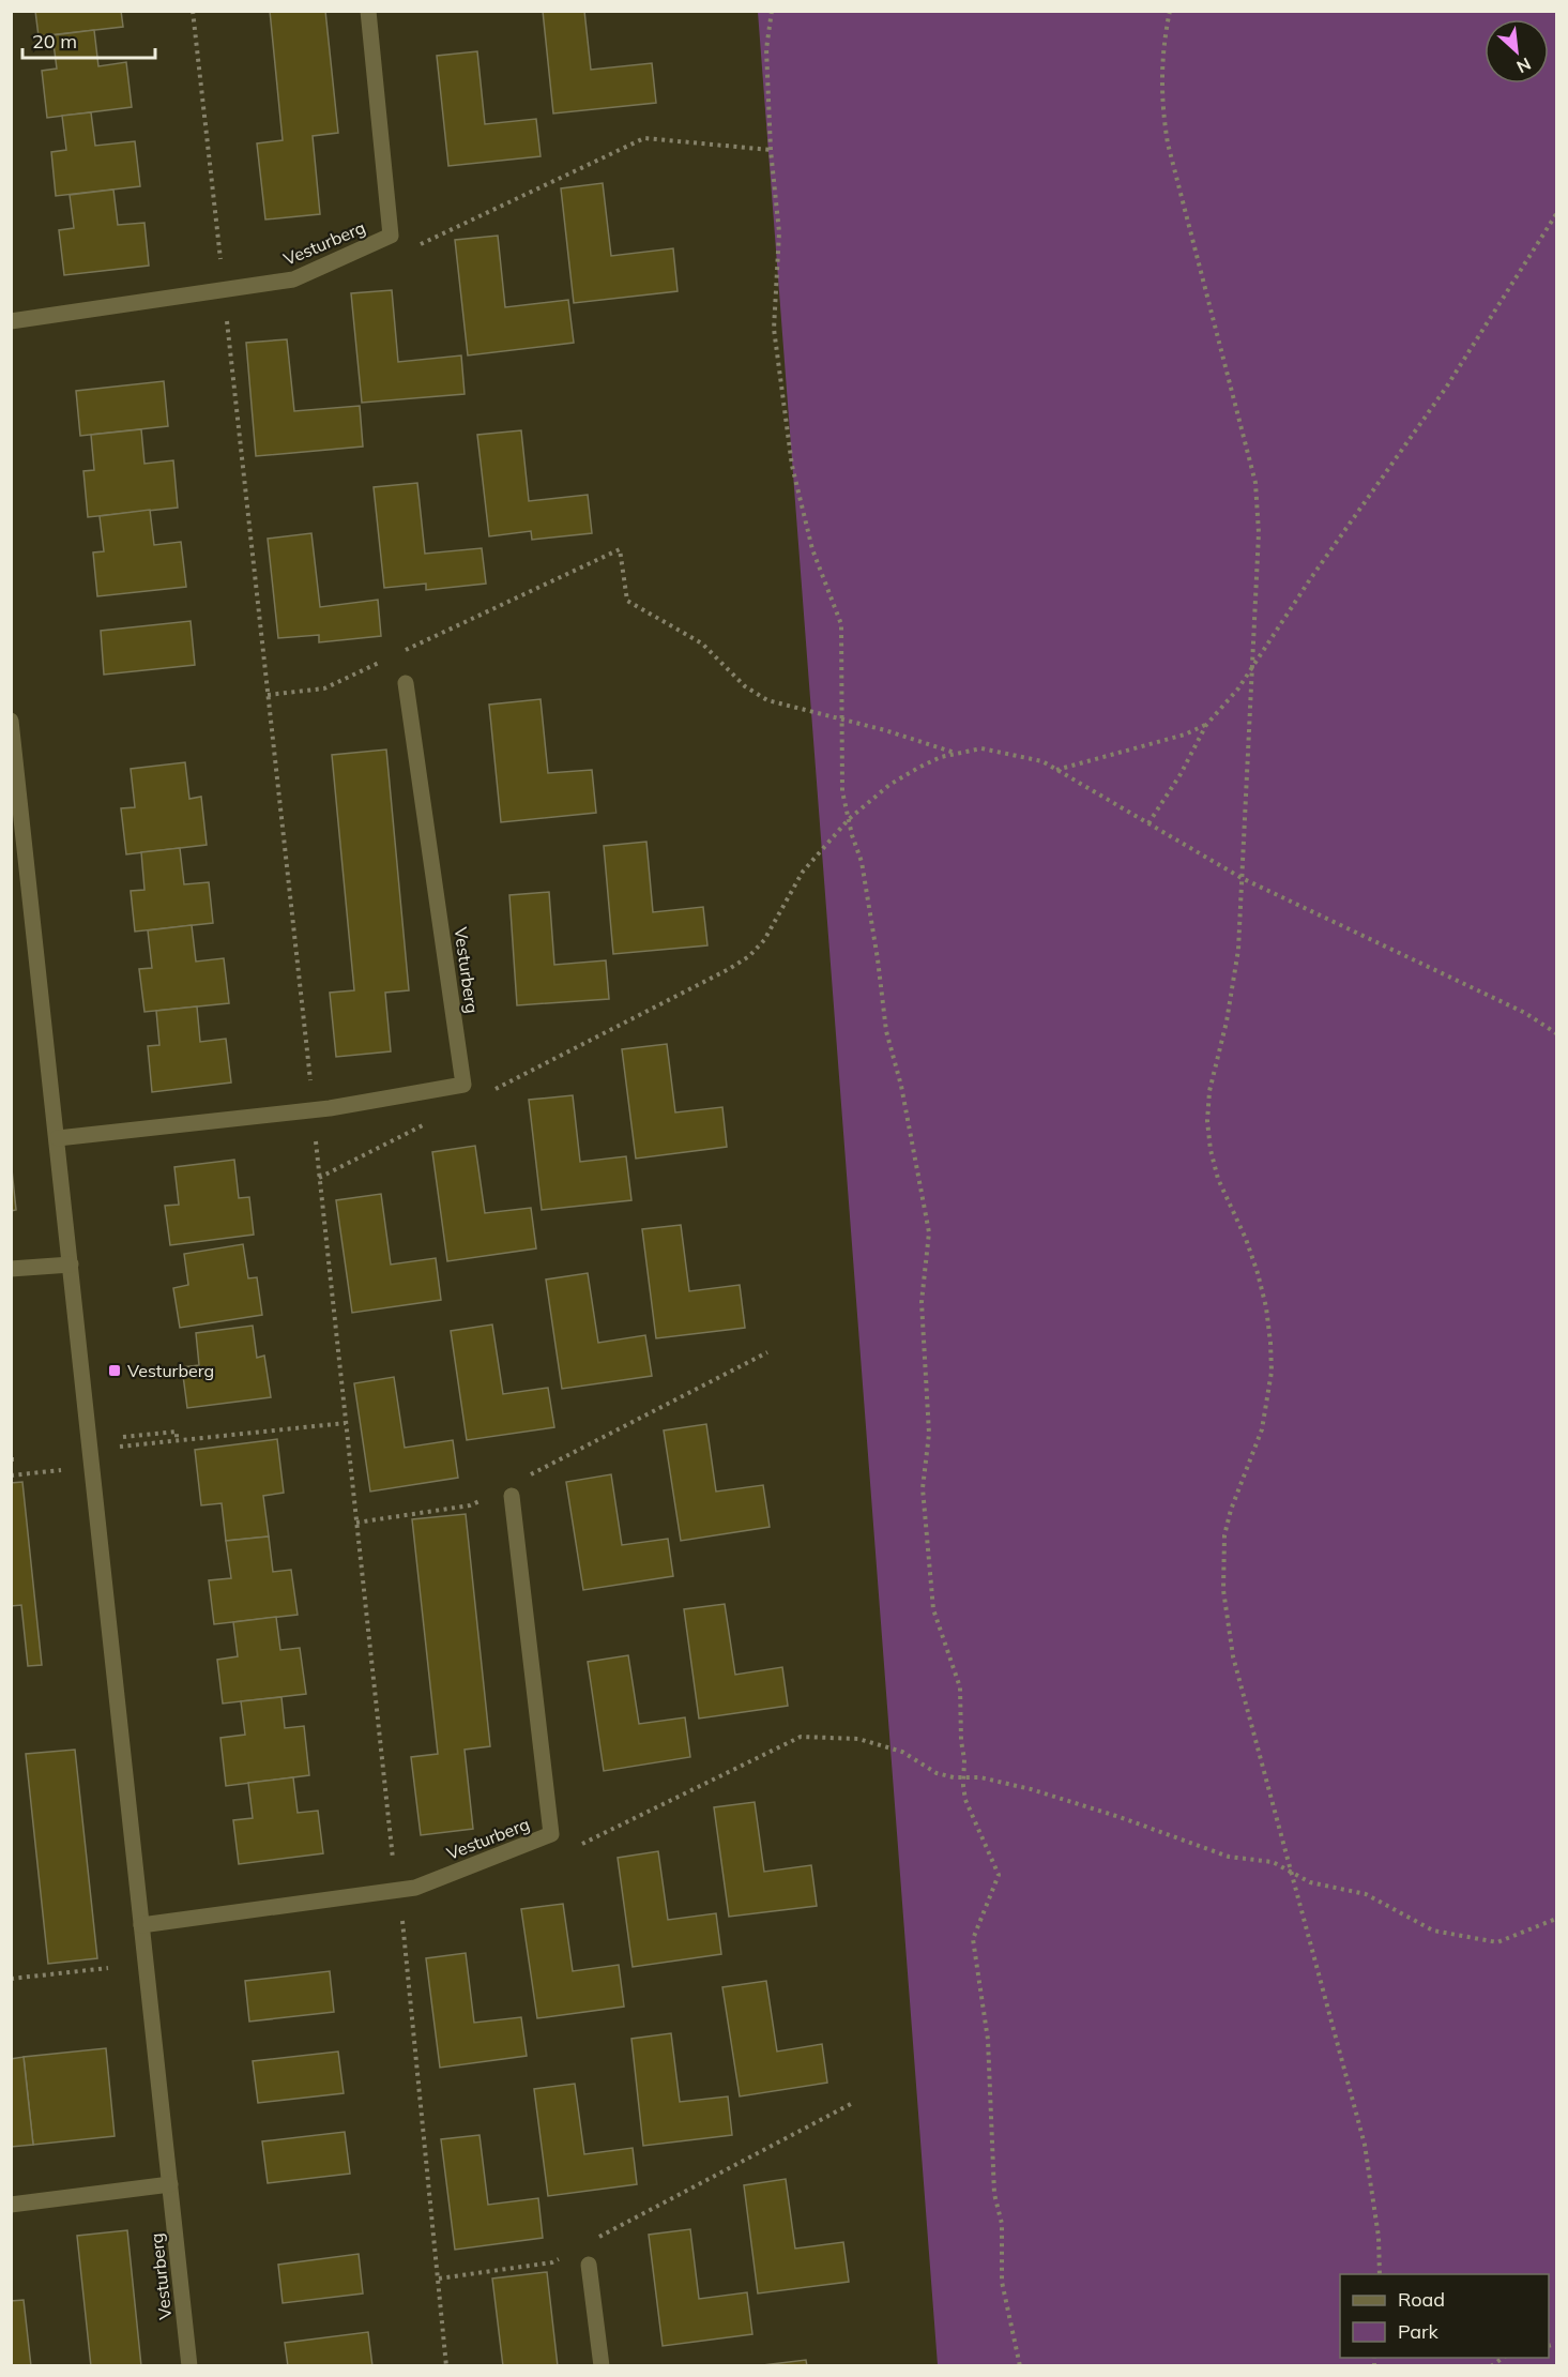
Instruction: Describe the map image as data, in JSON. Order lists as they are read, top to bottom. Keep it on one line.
{"streets":{"street":["Vesturberg"]},"places":{"transit":["Vesturberg"]},"legend":["Road","Park"],"scale_bar":"20 m","north":"bottom right"}
